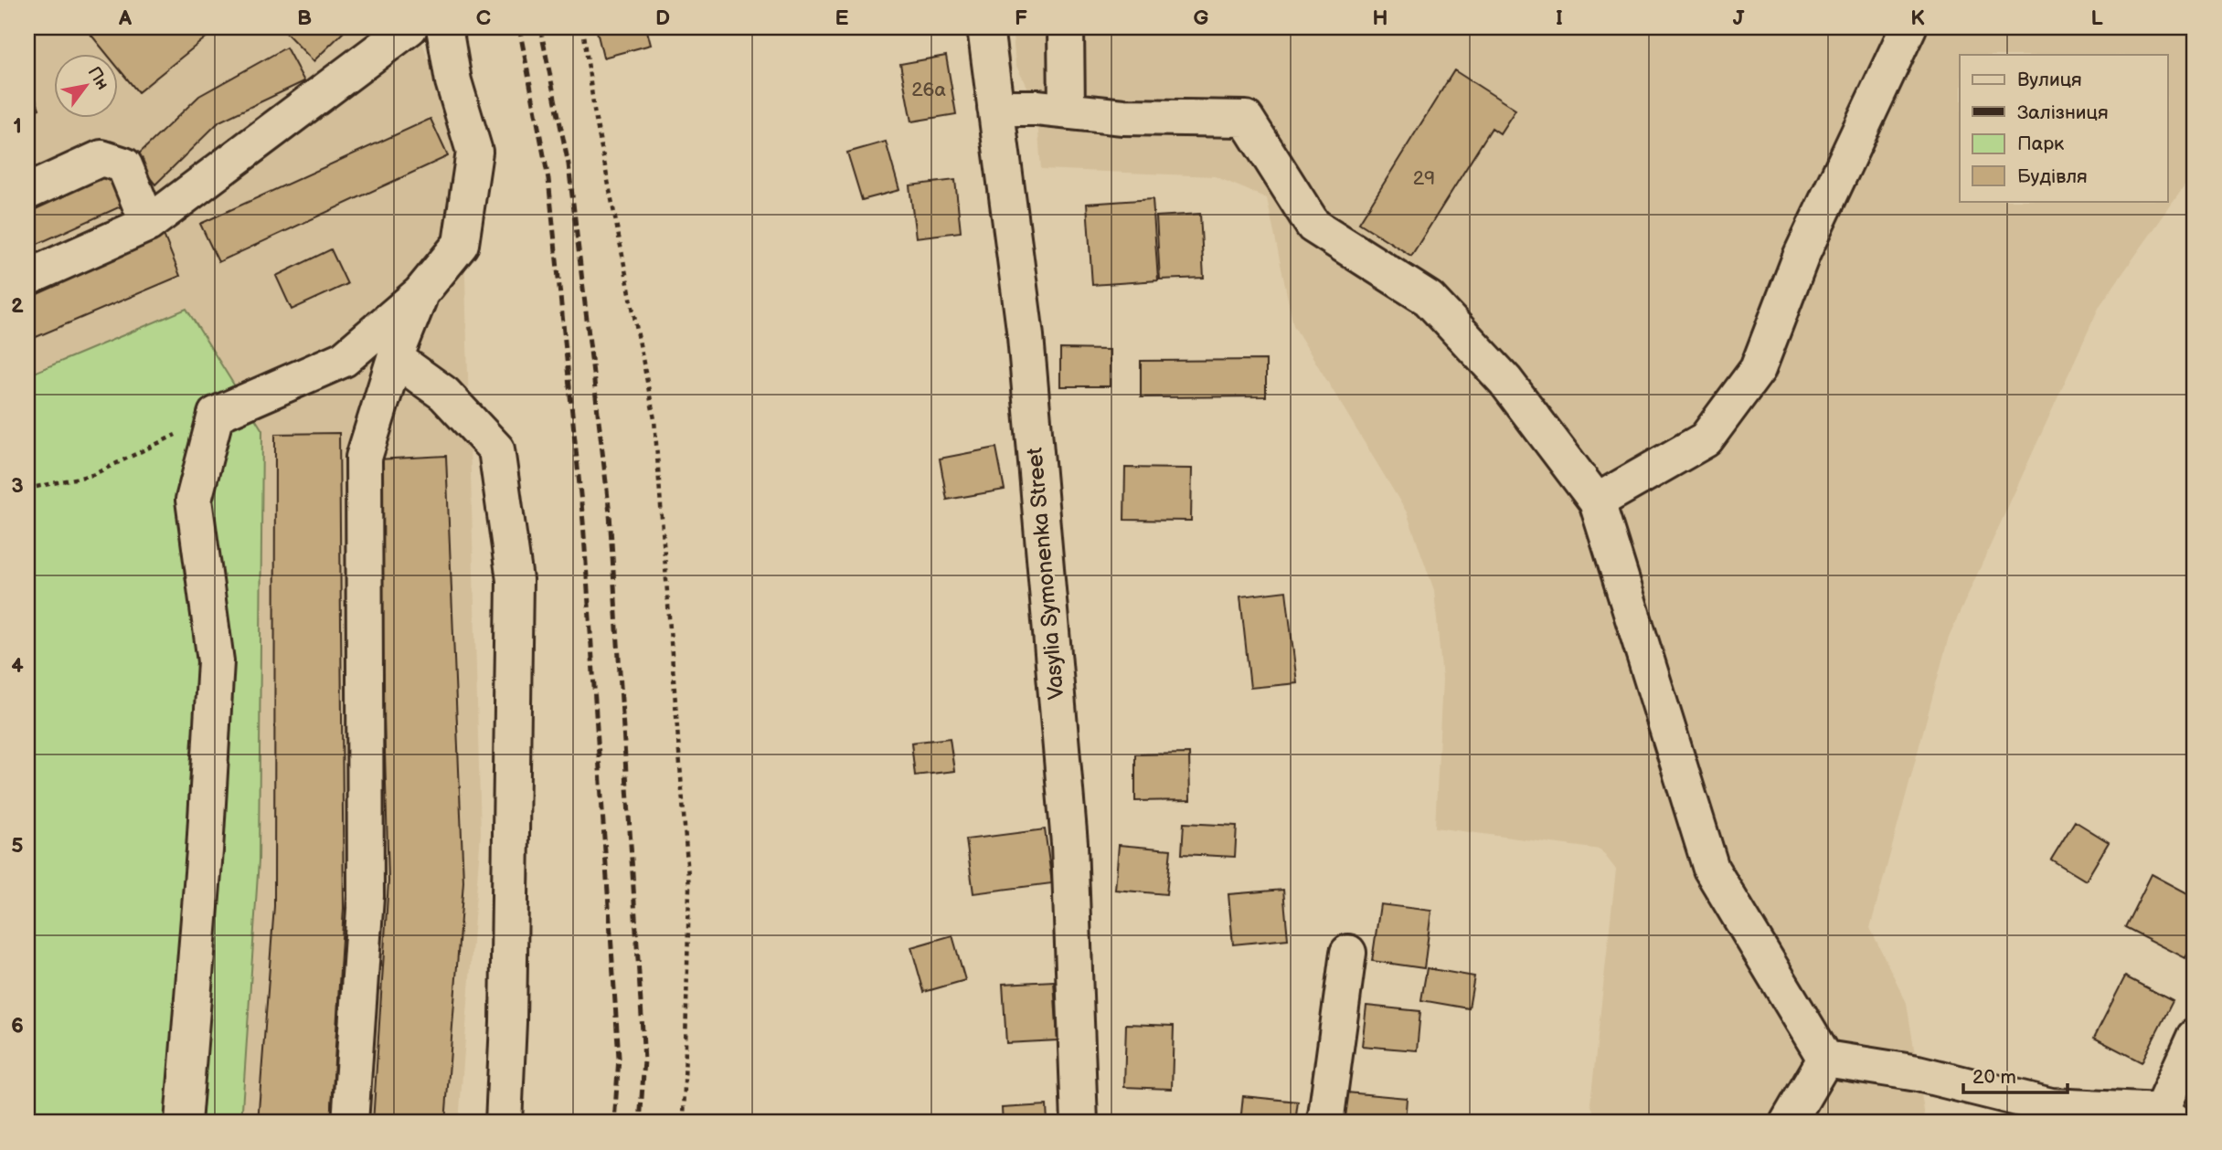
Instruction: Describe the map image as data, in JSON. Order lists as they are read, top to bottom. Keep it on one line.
{"streets":{"street":["Vasylia Symonenka Street"]},"house_numbers":["26а","29"],"legend":["Вулиця","Залізниця","Парк","Будівля"],"scale_bar":"20 m","north":"top right","grid":{"columns":["A","B","C","D","E","F","G","H","I","J","K","L"],"rows":["1","2","3","4","5","6"]}}
